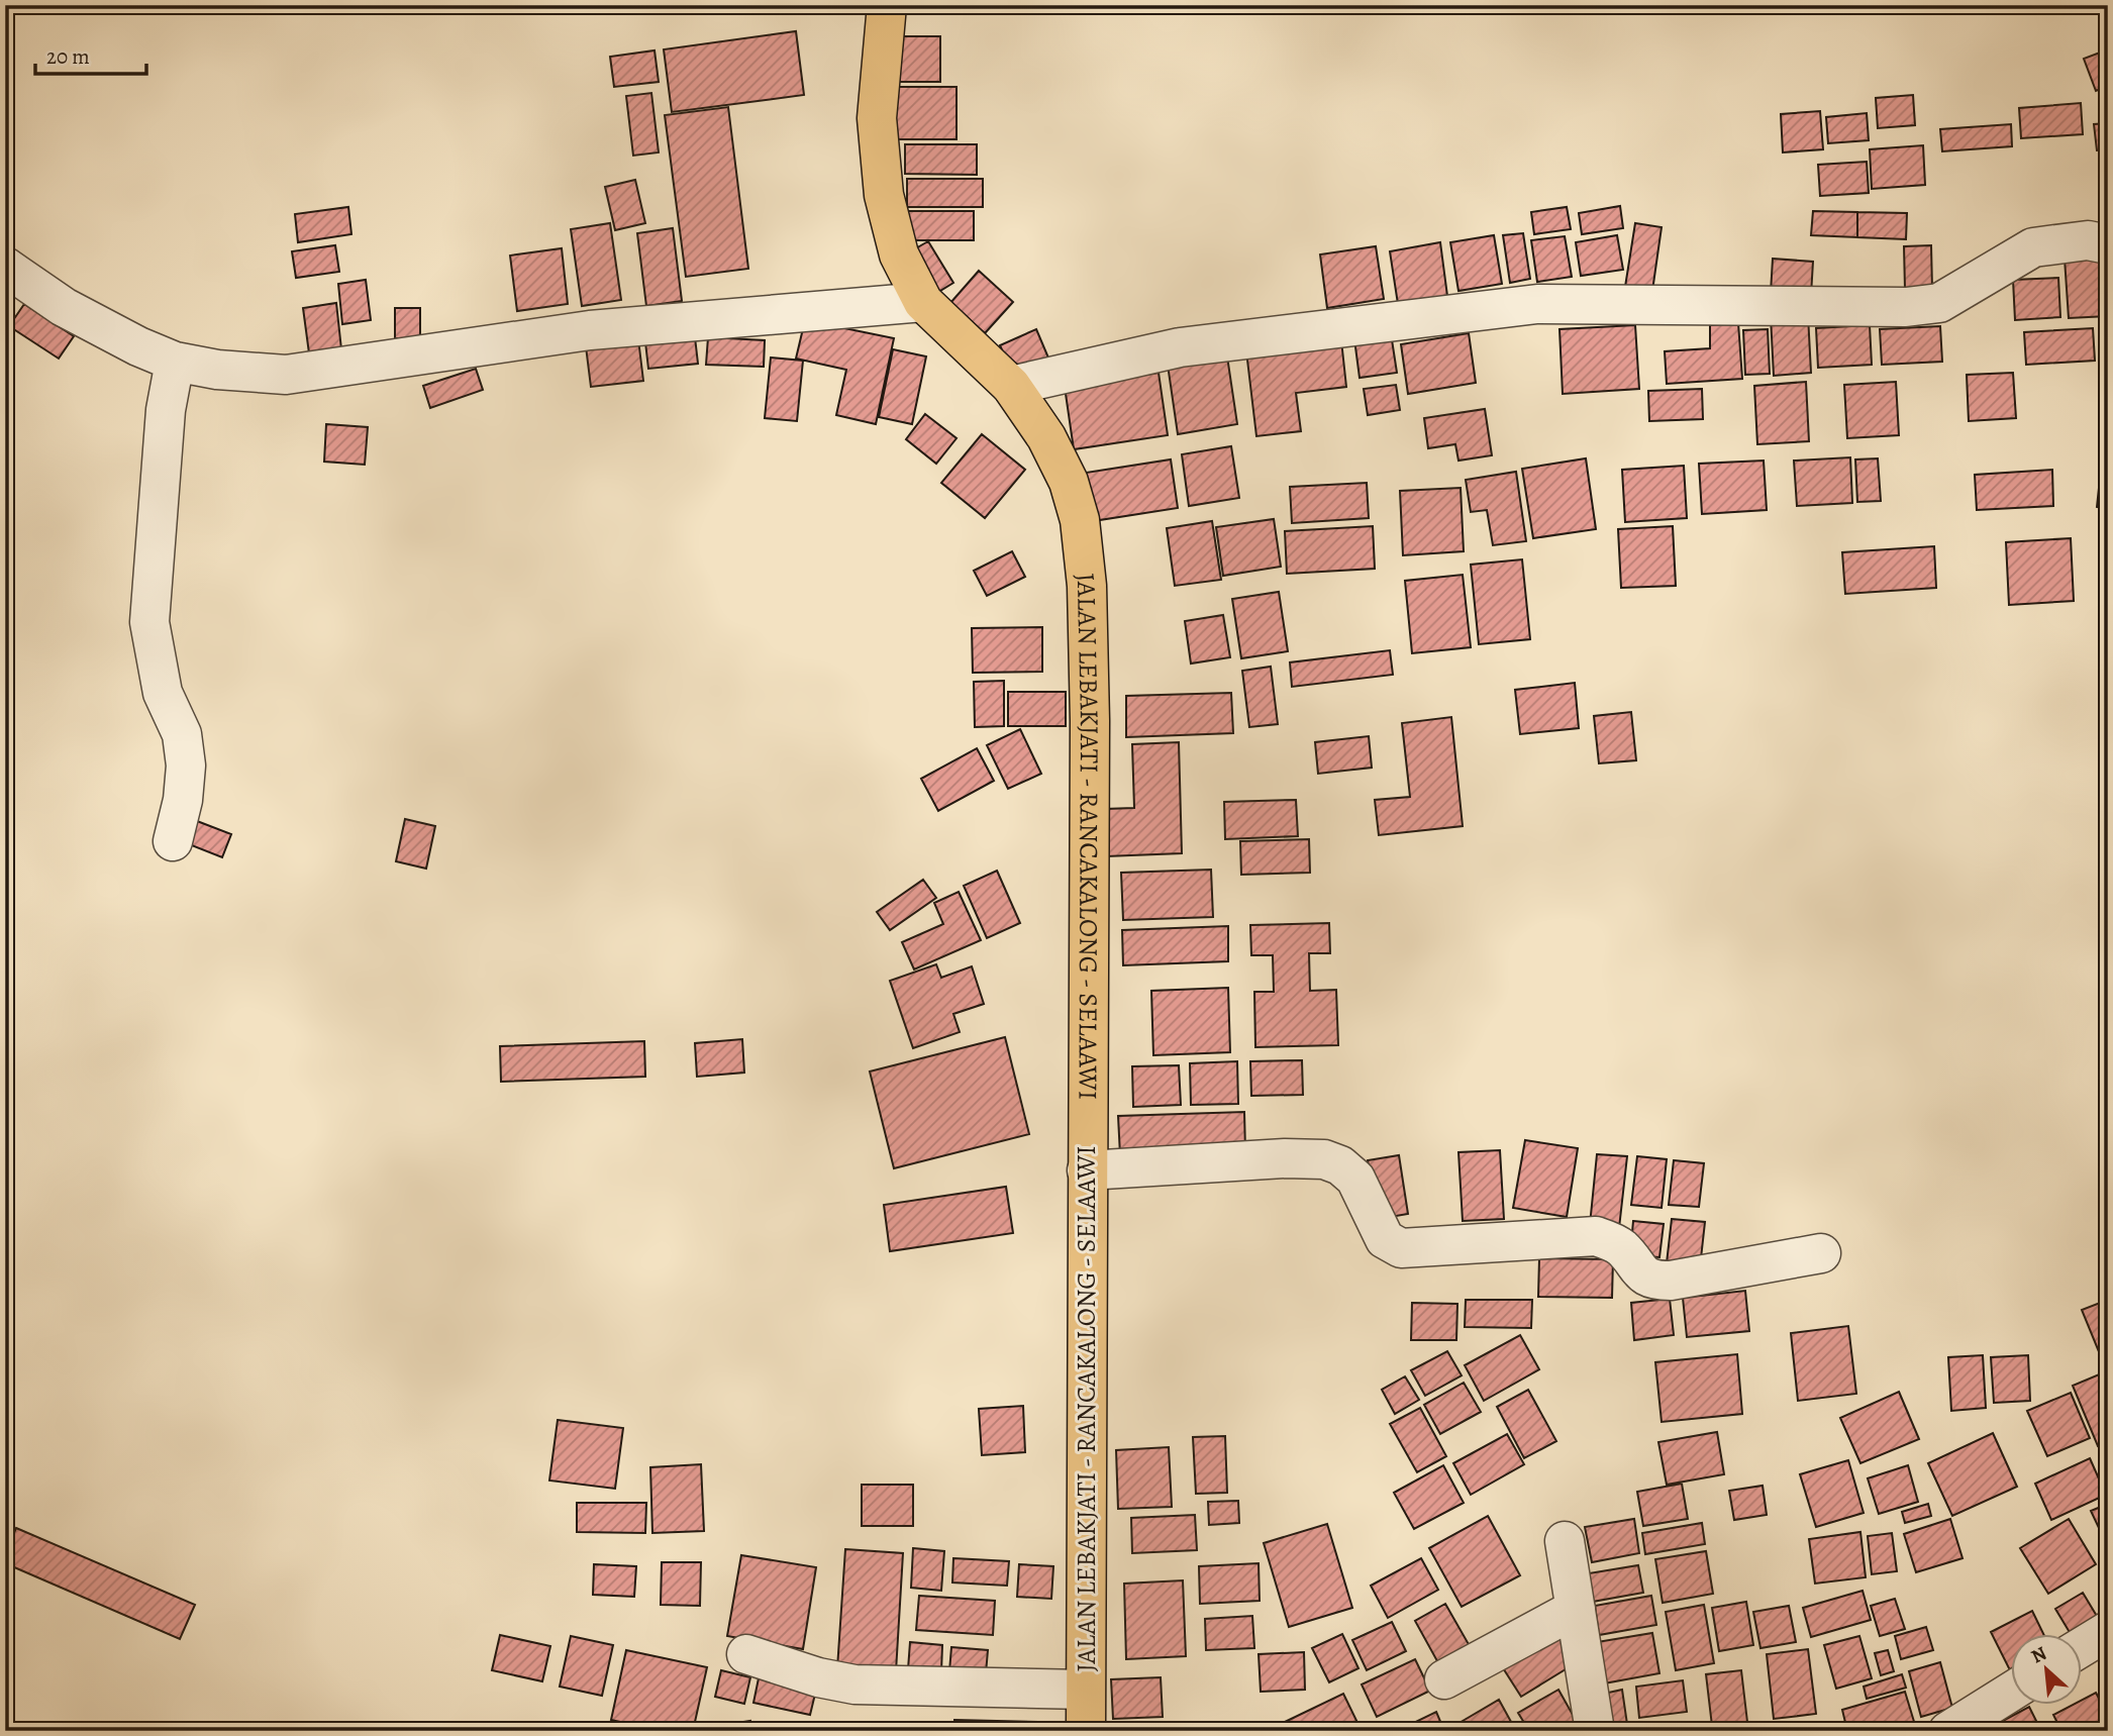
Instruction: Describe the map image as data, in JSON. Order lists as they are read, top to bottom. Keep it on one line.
{"streets":{"main road":["JALAN LEBAKJATI - RANCAKALONG - SELAAWI"]},"scale_bar":"20 m","north":"top left"}
